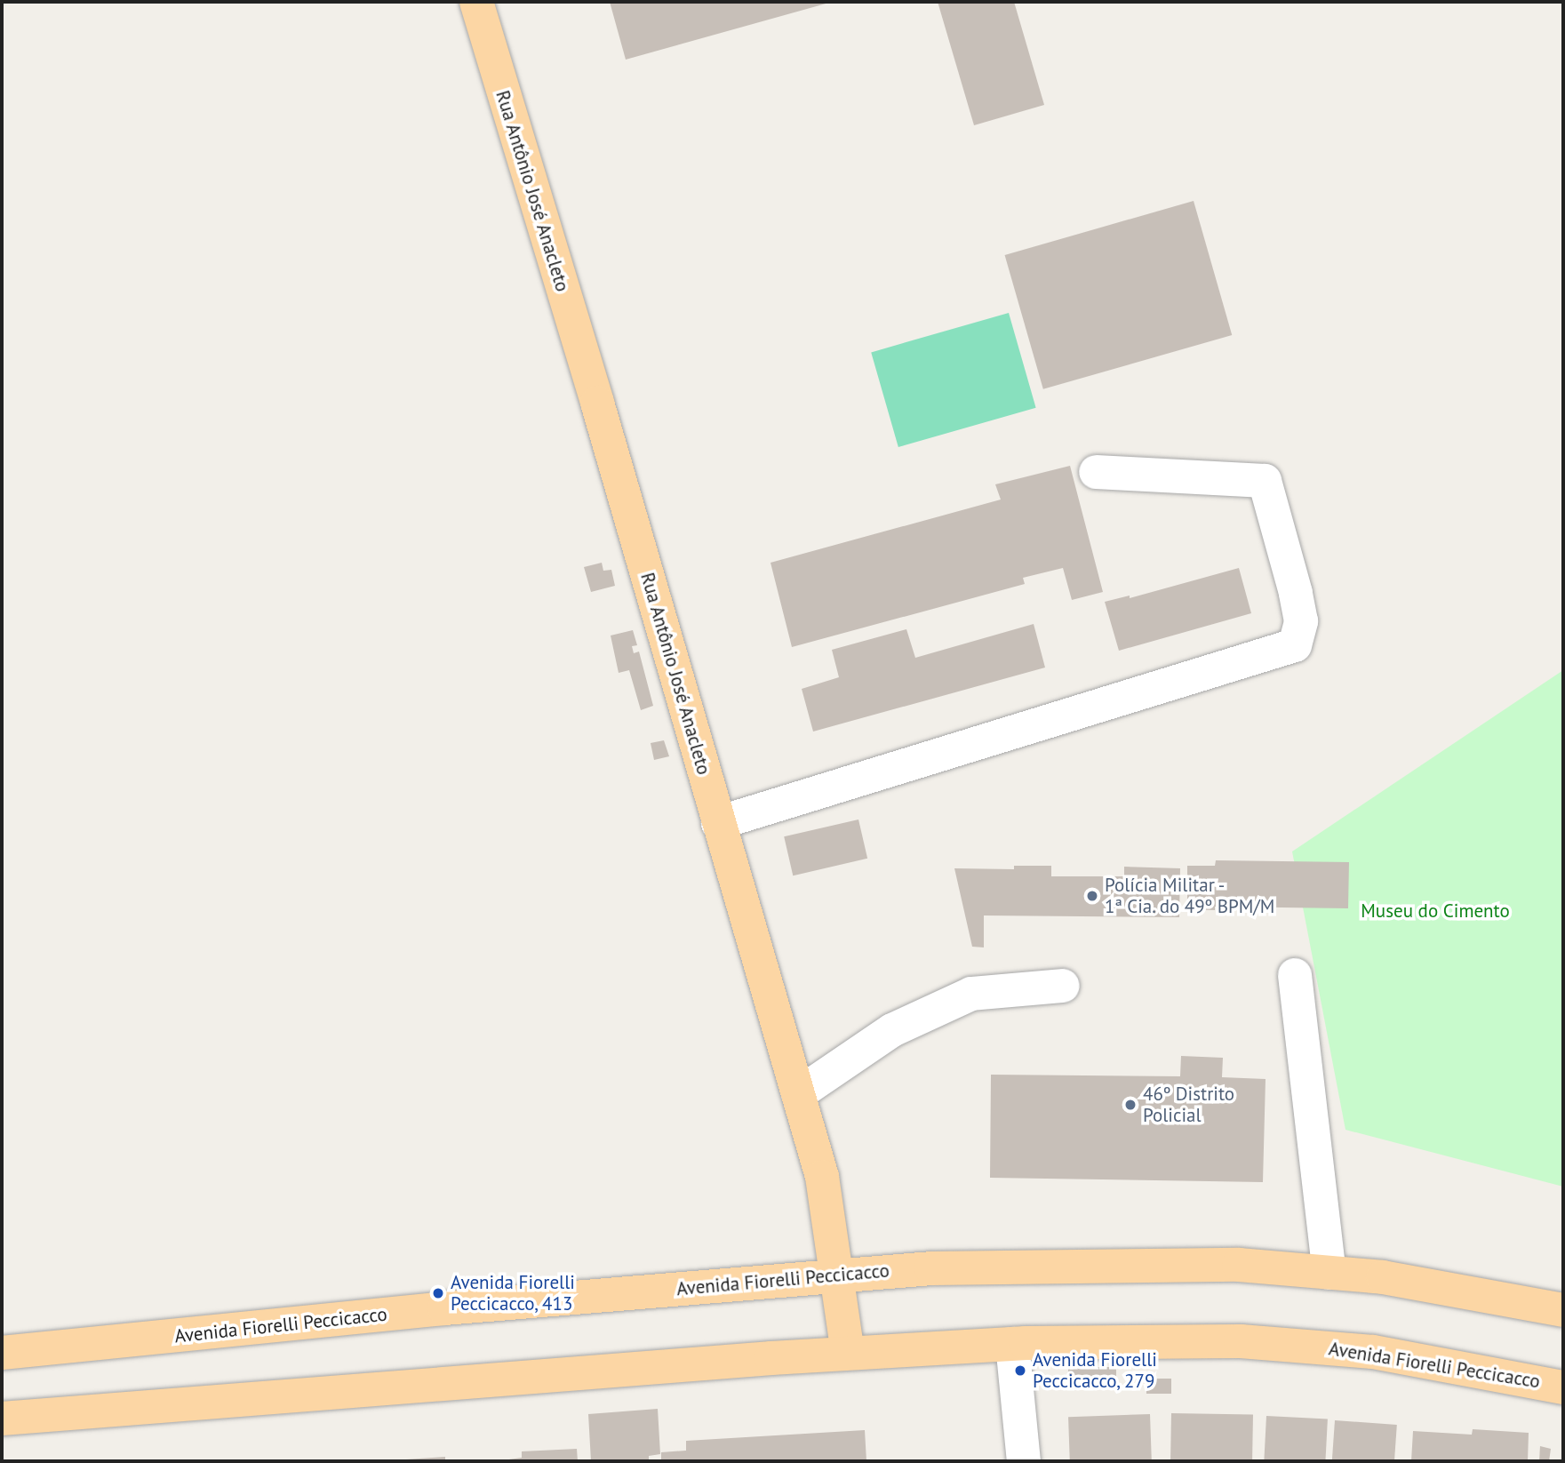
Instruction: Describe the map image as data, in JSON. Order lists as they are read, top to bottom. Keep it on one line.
{"streets":{"main road":["Rua Antônio José Anacleto","Avenida Fiorelli Peccicacco"]},"crossings":[["Rua Antônio José Anacleto","Avenida Fiorelli Peccicacco"]],"parks":["Museu do Cimento"],"places":["Polícia Militar - 1ª Cia. do 49º BPM/M","46º Distrito Policial","Avenida Fiorelli Peccicacco, 413","Avenida Fiorelli Peccicacco, 279"]}
